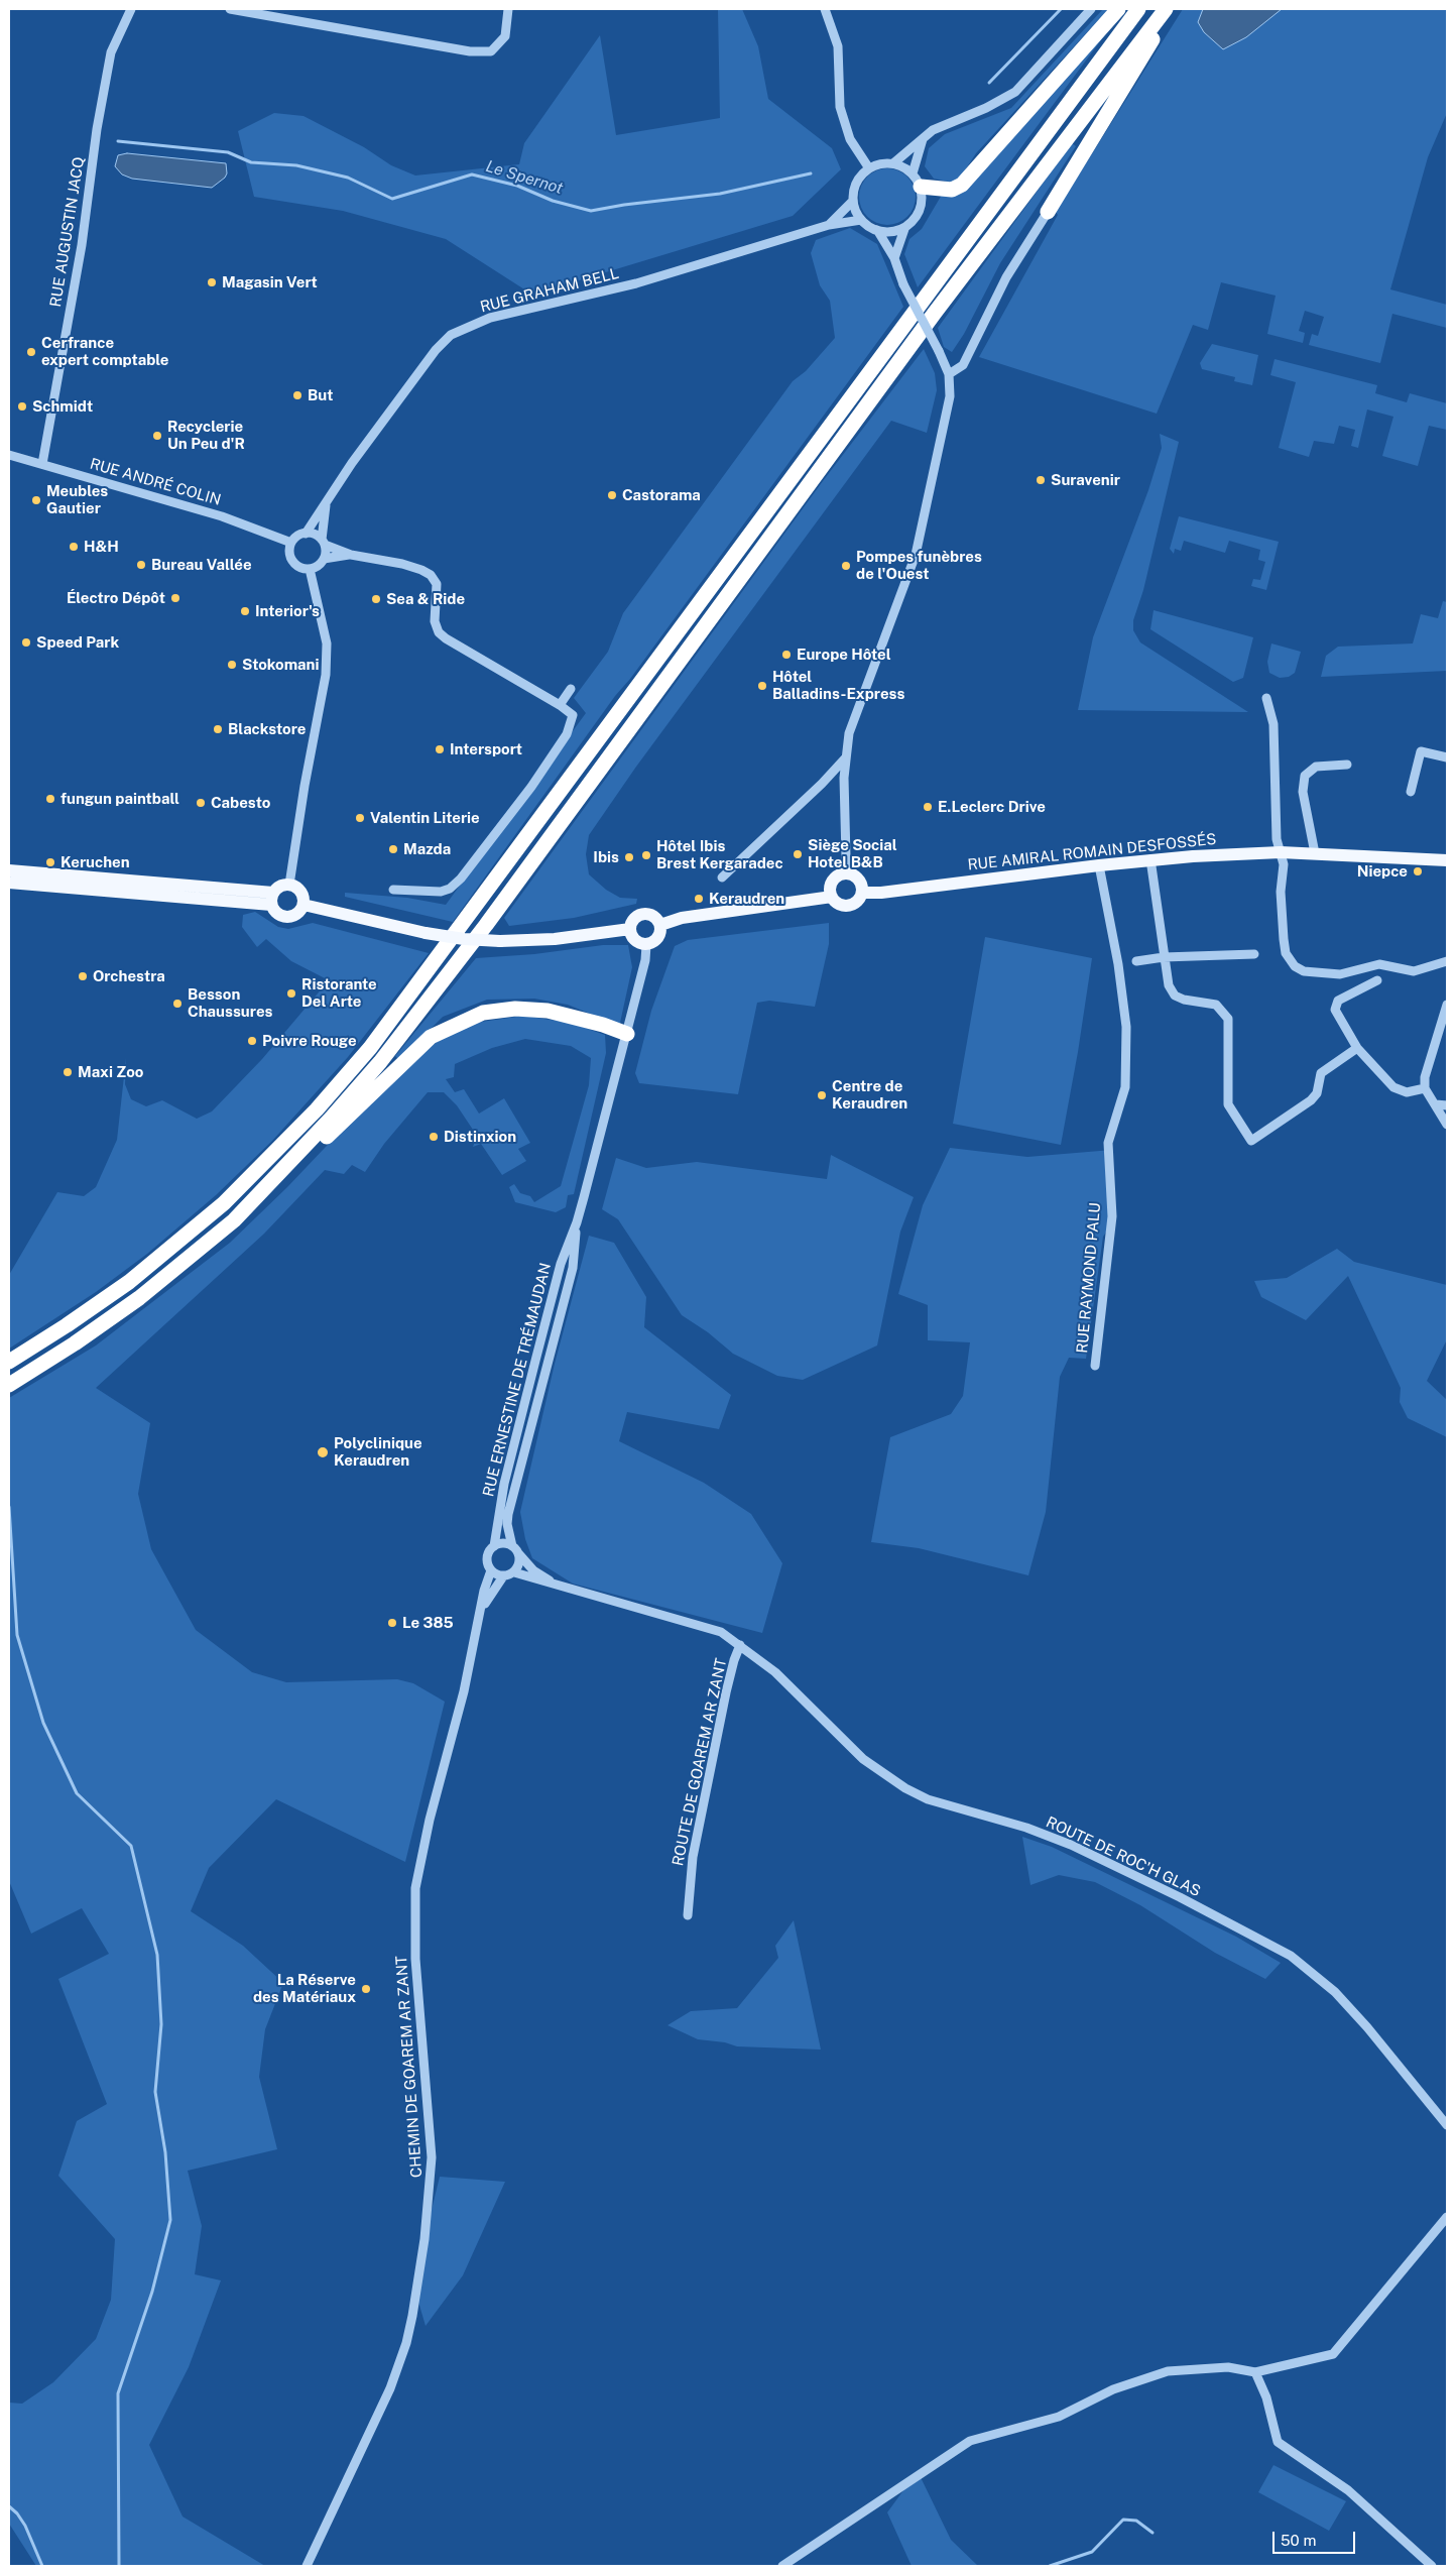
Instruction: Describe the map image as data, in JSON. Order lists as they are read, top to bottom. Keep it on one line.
{"streets":{"main road":["RUE AMIRAL ROMAIN DESFOSSÉS"],"street":["RUE AUGUSTIN JACQ","RUE GRAHAM BELL","RUE ANDRÉ COLIN","RUE RAYMOND PALU","RUE ERNESTINE DE TRÉMAUDAN","ROUTE DE GOAREM AR ZANT","ROUTE DE ROC'H GLAS","CHEMIN DE GOAREM AR ZANT"]},"crossings":[["RUE AUGUSTIN JACQ","RUE ANDRÉ COLIN"],["RUE GRAHAM BELL","RUE ANDRÉ COLIN"],["RUE AMIRAL ROMAIN DESFOSSÉS","RUE RAYMOND PALU"],["RUE ERNESTINE DE TRÉMAUDAN","ROUTE DE ROC'H GLAS"],["RUE ERNESTINE DE TRÉMAUDAN","CHEMIN DE GOAREM AR ZANT"],["ROUTE DE GOAREM AR ZANT","ROUTE DE ROC'H GLAS"],["ROUTE DE ROC'H GLAS","CHEMIN DE GOAREM AR ZANT"]],"water":["Le Spernot"],"places":["Magasin Vert","Cerfrance expert comptable","But","Schmidt","Recyclerie Un Peu d'R","Suravenir","Castorama","Meubles Gautier","H&H","Bureau Vallée","Pompes funèbres de l'Ouest","Électro Dépôt","Sea & Ride","Interior's","Speed Park","Europe Hôtel","Stokomani","Hôtel Balladins-Express","Blackstore","Intersport","fungun paintball","Cabesto","E.Leclerc Drive","Valentin Literie","Mazda","Siège Social Hotel B&B","Hôtel Ibis Brest Kergaradec","Ibis","Keruchen","Niepce","Keraudren","Orchestra","Ristorante Del Arte","Besson Chaussures","Poivre Rouge","Maxi Zoo","Centre de Keraudren","Distinxion","Polyclinique Keraudren","Le 385","La Réserve des Matériaux"],"scale_bar":"50 m"}
